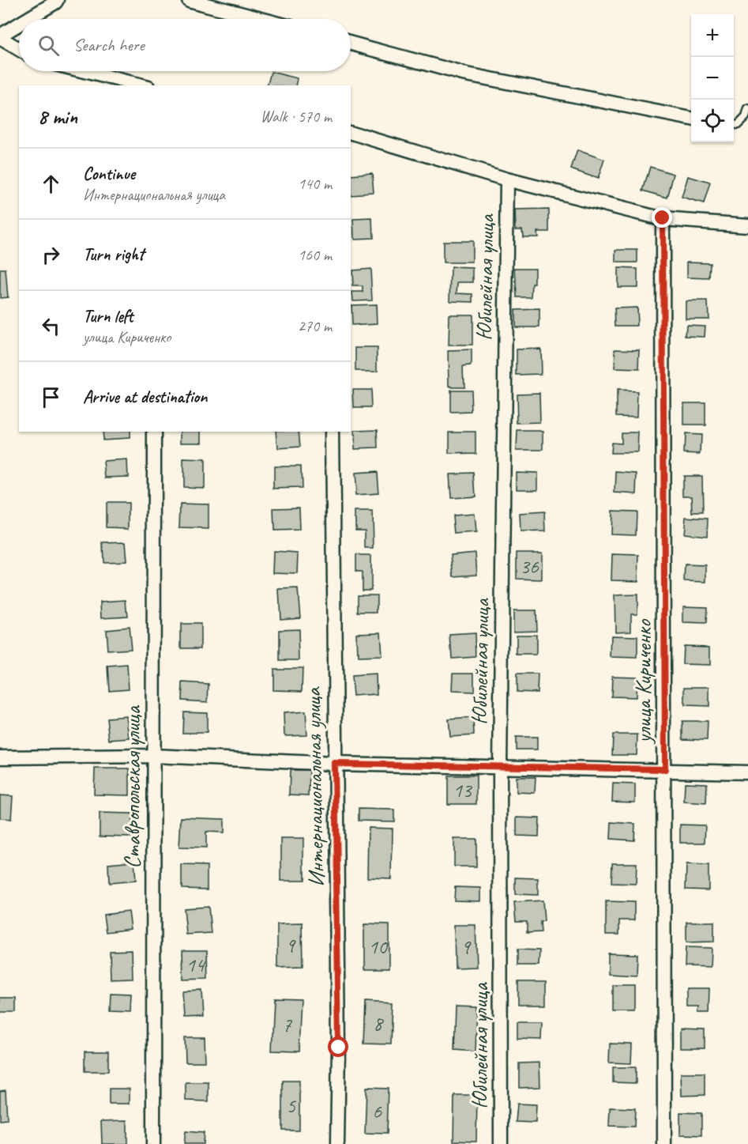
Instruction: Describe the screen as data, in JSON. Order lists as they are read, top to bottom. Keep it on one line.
{"streets":{"street":["Юбилейная улица","улица Кириченко","Ставропольская улица","Интернациональная улица"]},"house_numbers":["36","13","9","10","9","14","8","7","5","6"],"page":{"map_buttons":["+","−"],"search":"Search here","heading":["8 min","Walk · 570 m"],"list":[["Continue","Интернациональная улица","140 m"],["Turn right","160 m"],["Turn left","улица Кириченко","270 m"],"Arrive at destination"]}}
